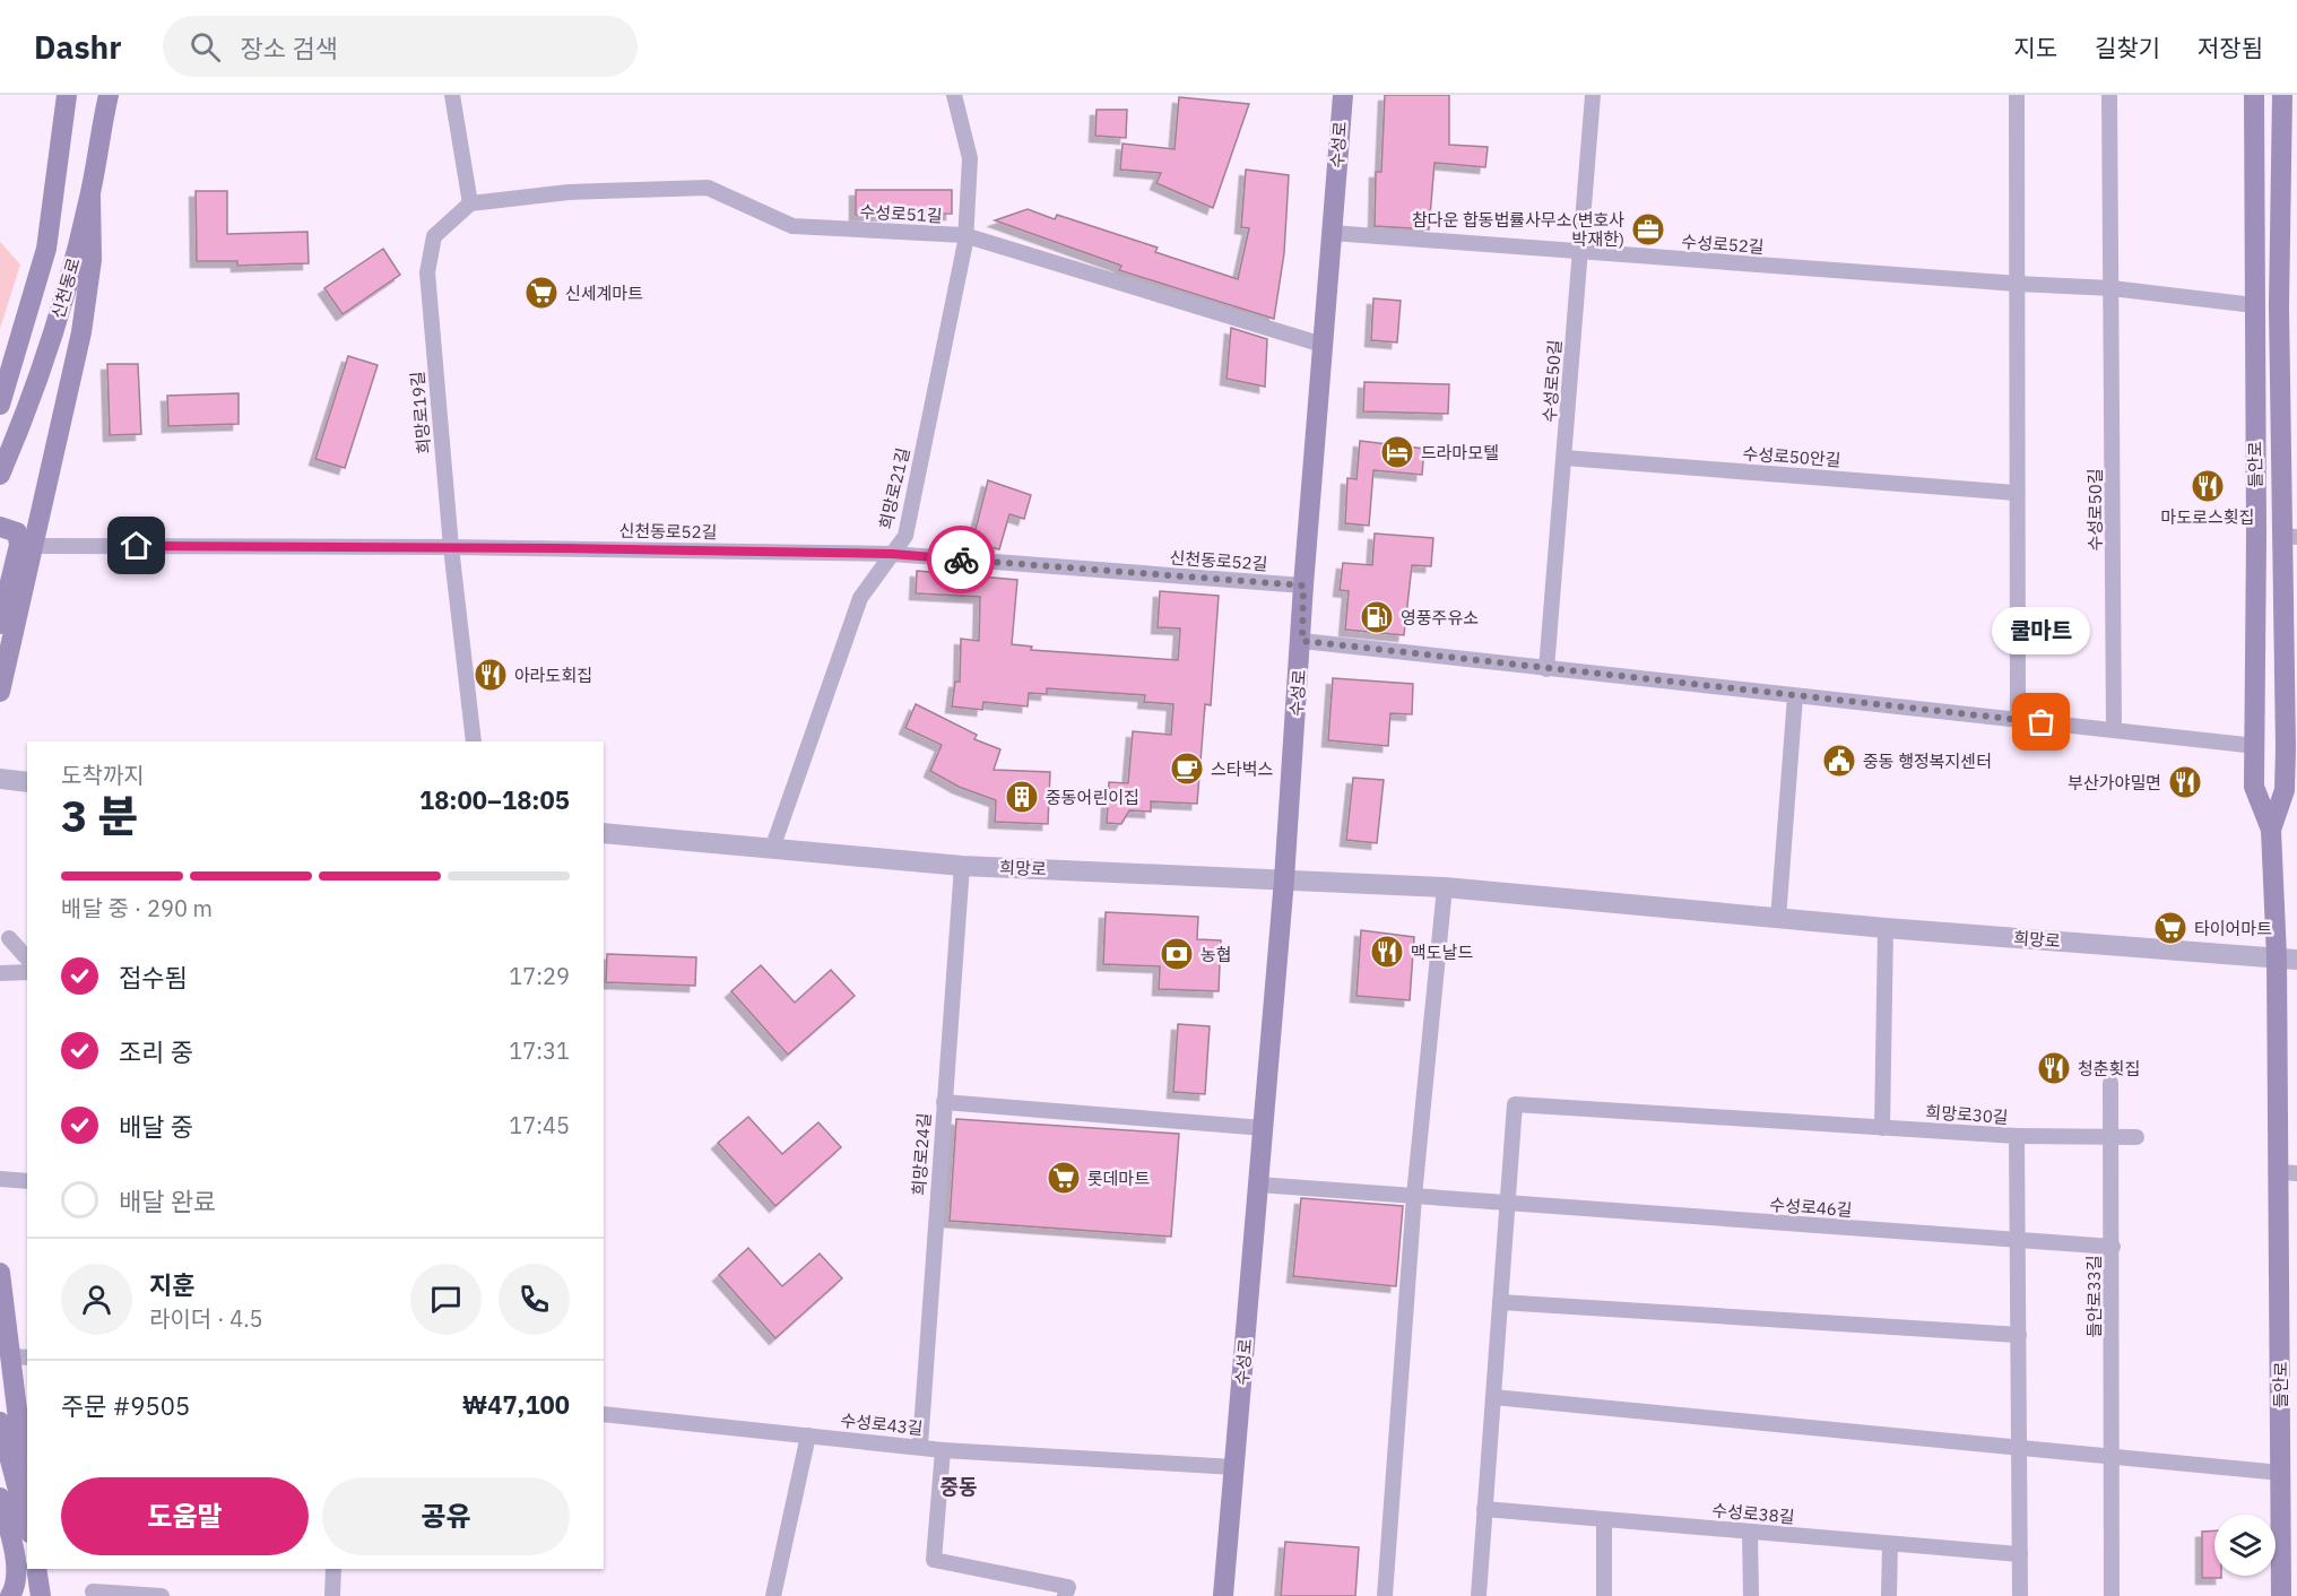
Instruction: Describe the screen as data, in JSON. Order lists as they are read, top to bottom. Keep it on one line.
{"streets":{"main road":["수성로","신천동로","들안로"],"street":["수성로51길","수성로52길","수성로50길","희망로19길","수성로50안길","희망로21길","신천동로52길","희망로","희망로30길","희망로24길","수성로46길","들안로33길","수성로43길","수성로38길"]},"crossings":[["수성로","수성로51길"],["수성로","수성로52길"],["수성로","신천동로52길"],["수성로","희망로"],["수성로","수성로46길"],["수성로51길","희망로19길"],["수성로51길","희망로21길"],["수성로52길","수성로50길"],["수성로52길","들안로"],["수성로50길","수성로50안길"],["희망로19길","신천동로52길"],["들안로","희망로"],["희망로21길","신천동로52길"],["희망로21길","희망로"],["희망로","희망로24길"],["희망로30길","수성로46길"],["희망로24길","수성로43길"],["수성로46길","들안로33길"]],"districts":["중동"],"places":{"office":["참다운 합동법률사무소(변호사 박재한)"],"supermarket":["신세계마트","타이어마트","롯데마트"],"hotel":["드라마모텔"],"restaurant":["마도로스횟집","아라도회집","부산가야밀면","맥도날드","청춘횟집"],"fuel station":["영풍주유소"],"other":["쿨마트"],"public building":["중동 행정복지센터"],"cafe":["스타벅스"],"building":["중동어린이집"],"bank":["농협"]},"page":{"header":"Dashr","search":"장소 검색","nav":["지도","길찾기","저장됨"],"bubble":"쿨마트","heading":["3 분","도착까지","18:00–18:05"],"panel":["지훈","라이더 · 4.5","주문 #9505","₩47,100"],"bar":"배달 중 · 290 m","list":[["접수됨","17:29"],["조리 중","17:31"],["배달 중","17:45"],"배달 완료"],"buttons":["도움말","공유"]}}
